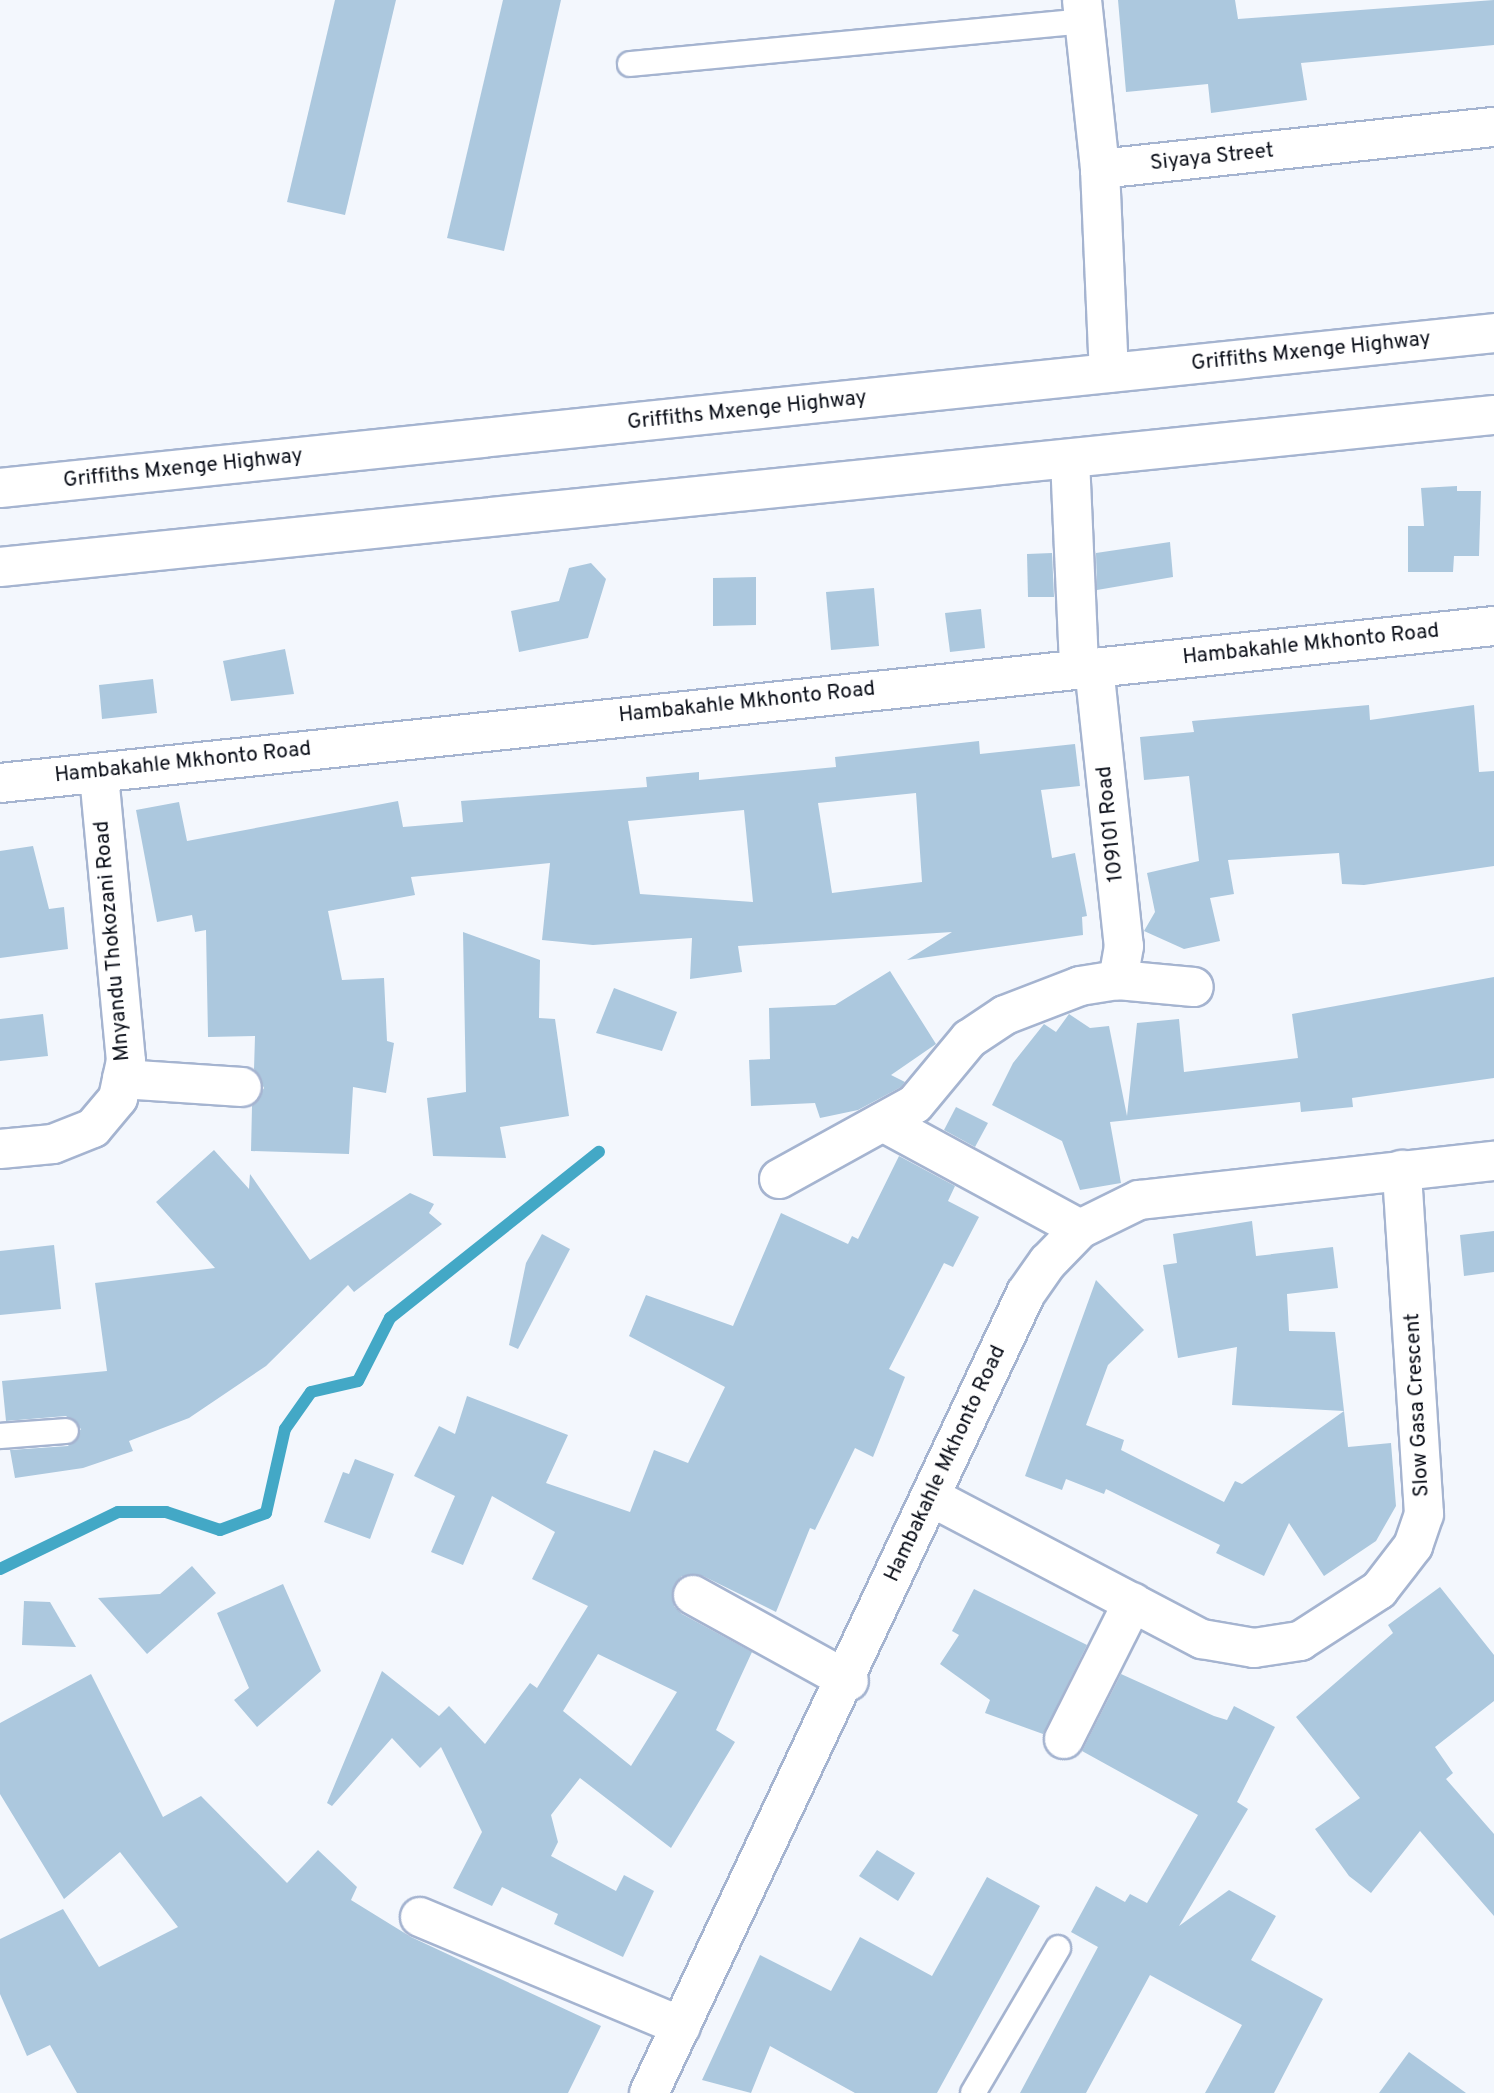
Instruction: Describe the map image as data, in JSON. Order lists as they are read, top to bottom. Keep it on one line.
{"streets":{"street":["Siyaya Street","Griffiths Mxenge Highway","Hambakahle Mkhonto Road","109101 Road","Mnyandu Thokozani Road","Slow Gasa Crescent"]},"crossings":[["Hambakahle Mkhonto Road","109101 Road"],["Hambakahle Mkhonto Road","Mnyandu Thokozani Road"],["Hambakahle Mkhonto Road","Slow Gasa Crescent"]]}
